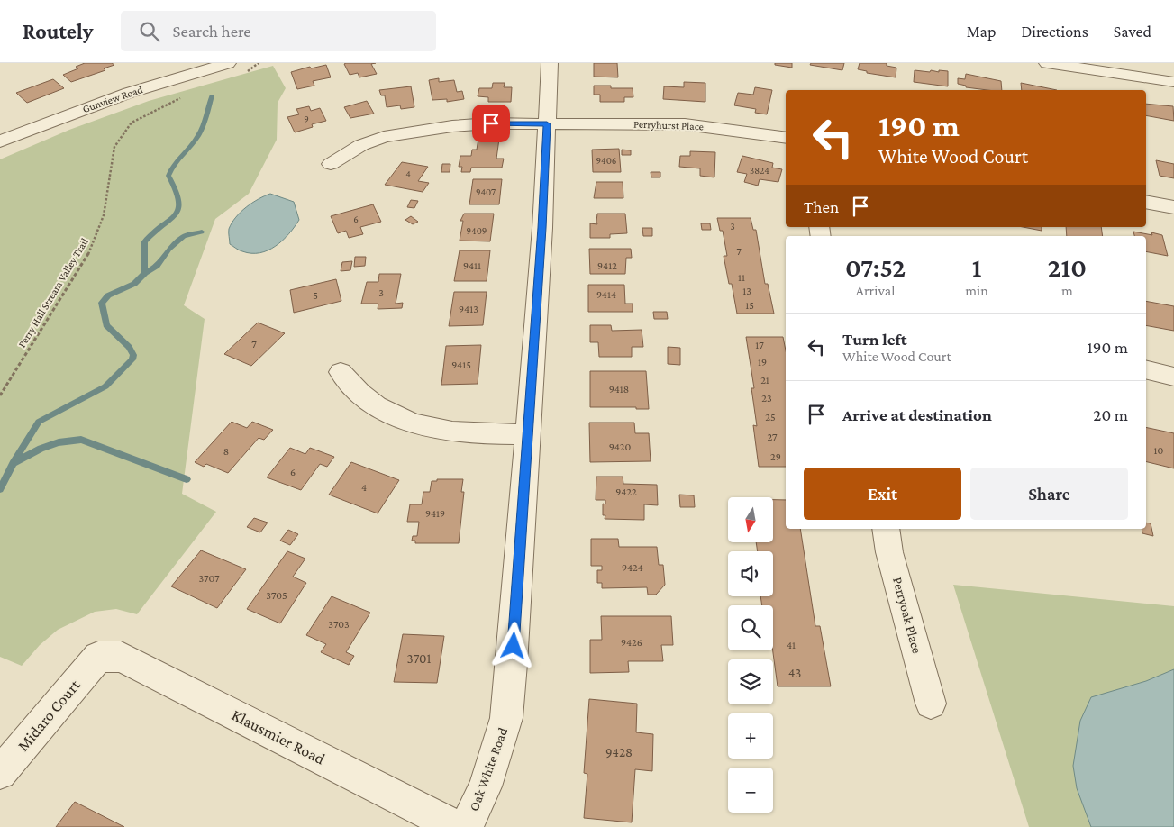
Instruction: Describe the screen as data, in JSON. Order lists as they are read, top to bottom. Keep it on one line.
{"streets":{"street":["Gunview Road","Perryhurst Place","Perryoak Place","Midaro Court","Klausmier Road","Oak White Road"],"path":["Perry Hall Stream Valley Trail"]},"crossings":[["Perryhurst Place","Oak White Road"],["Midaro Court","Klausmier Road"]],"house_numbers":["9","9406","3824","4","9407","6","3","9409","7","9411","9412","11","13","3","9414","5","15","9413","7","17","19","9415","21","9418","23","25","27","9420","10","8","29","6","4","9422","9419","9424","3707","3705","3703","9426","41","3701","43","9428"],"north":"bottom","page":{"header":"Routely","search":"Search here","nav":["Map","Directions","Saved"],"turn":["190 m","White Wood Court"],"then":"Then","eta":["07:52","Arrival","1","min","210","m"],"list":[{"name":"Turn left","note":"White Wood Court","value":"190 m"},{"name":"Arrive at destination","value":"20 m"}],"buttons":["Exit","Share"],"map_buttons":["+","−"]}}
